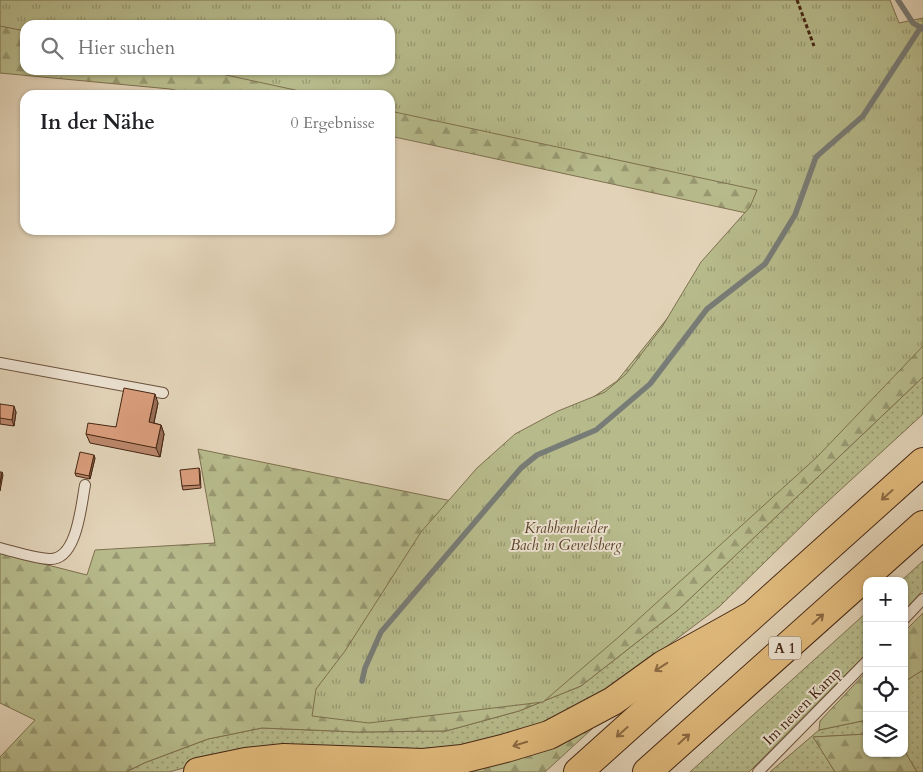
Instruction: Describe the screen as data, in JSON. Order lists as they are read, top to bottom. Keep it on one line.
{"streets":{"highway":["A 1"],"lane":["Im neuen Kamp"]},"parks":["Krabbenheider Bach in Gevelsberg"],"page":{"search":"Hier suchen","heading":["In der Nähe","0 Ergebnisse"],"map_buttons":["+","−"]}}
